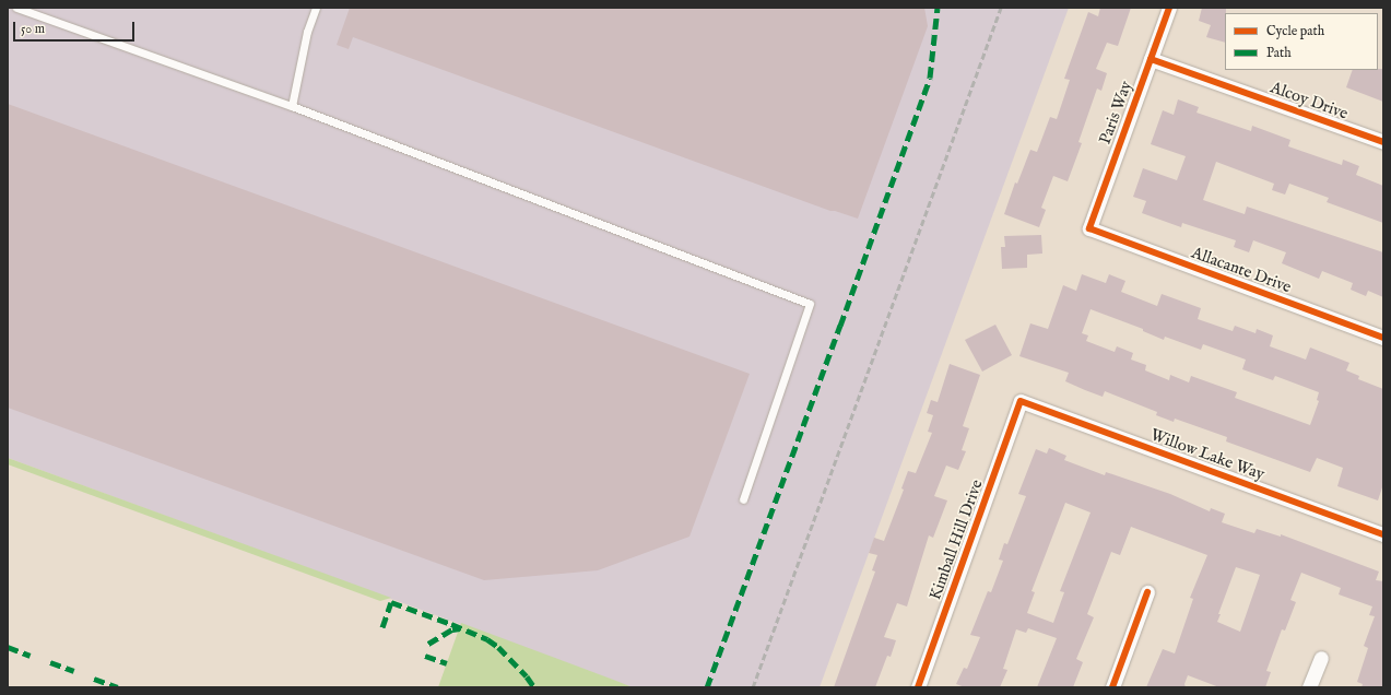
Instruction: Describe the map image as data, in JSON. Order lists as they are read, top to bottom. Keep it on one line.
{"streets":{"street":["Alcoy Drive","Paris Way","Allacante Drive","Willow Lake Way","Kimball Hill Drive"]},"crossings":[["Alcoy Drive","Paris Way"],["Paris Way","Allacante Drive"],["Willow Lake Way","Kimball Hill Drive"]],"legend":["Cycle path","Path"],"scale_bar":"50 m"}
